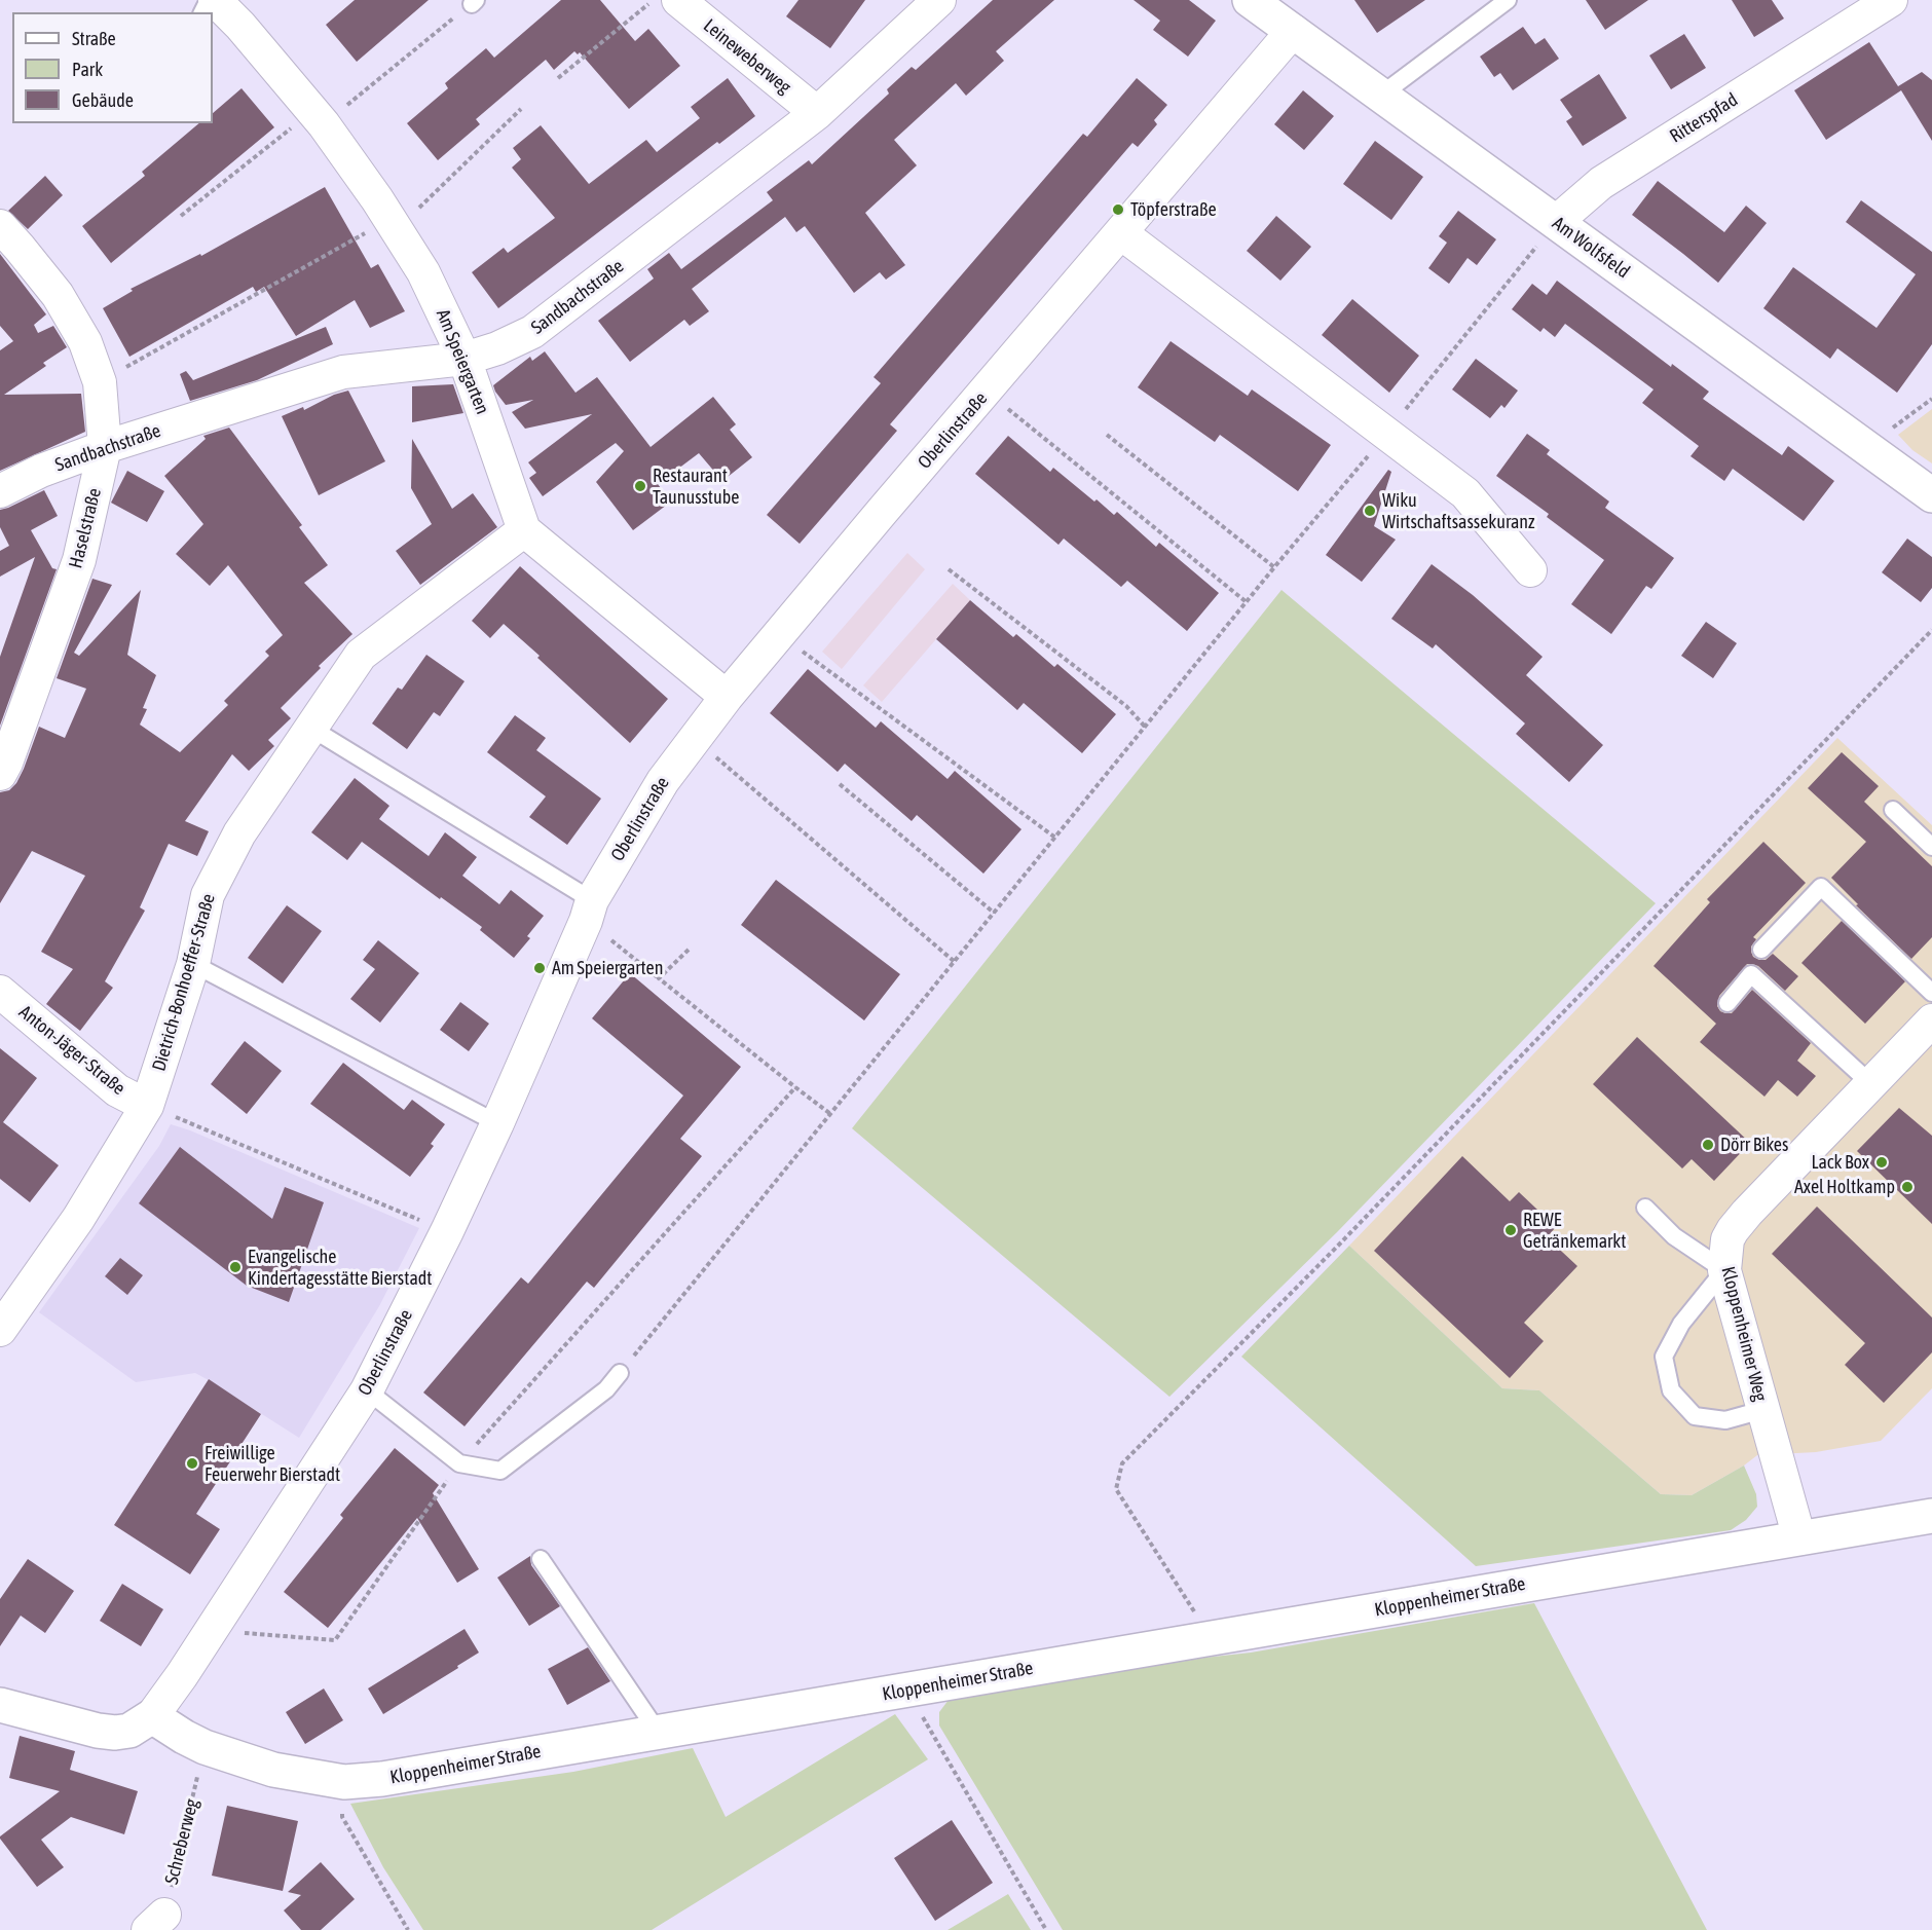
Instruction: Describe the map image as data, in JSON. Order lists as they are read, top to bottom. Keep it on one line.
{"streets":{"street":["Leineweberweg","Ritterspfad","Am Wolfsfeld","Sandbachstraße","Am Speiergarten","Oberlinstraße","Haselstraße","Dietrich-Bonhoeffer-Straße","Anton-Jäger-Straße","Kloppenheimer Weg","Kloppenheimer Straße"],"path":["Schreberweg"]},"crossings":[["Leineweberweg","Sandbachstraße"],["Ritterspfad","Am Wolfsfeld"],["Am Wolfsfeld","Oberlinstraße"],["Sandbachstraße","Am Speiergarten"],["Sandbachstraße","Haselstraße"],["Am Speiergarten","Dietrich-Bonhoeffer-Straße"],["Oberlinstraße","Kloppenheimer Straße"],["Dietrich-Bonhoeffer-Straße","Anton-Jäger-Straße"],["Kloppenheimer Weg","Kloppenheimer Straße"],["Kloppenheimer Straße","Schreberweg"]],"places":["Töpferstraße","Restaurant Taunusstube","Wiku Wirtschaftsassekuranz","Am Speiergarten","Dörr Bikes","Lack Box","Axel Holtkamp","REWE Getränkemarkt","Evangelische Kindertagesstätte Bierstadt","Freiwillige Feuerwehr Bierstadt"],"legend":["Straße","Park","Gebäude"]}
